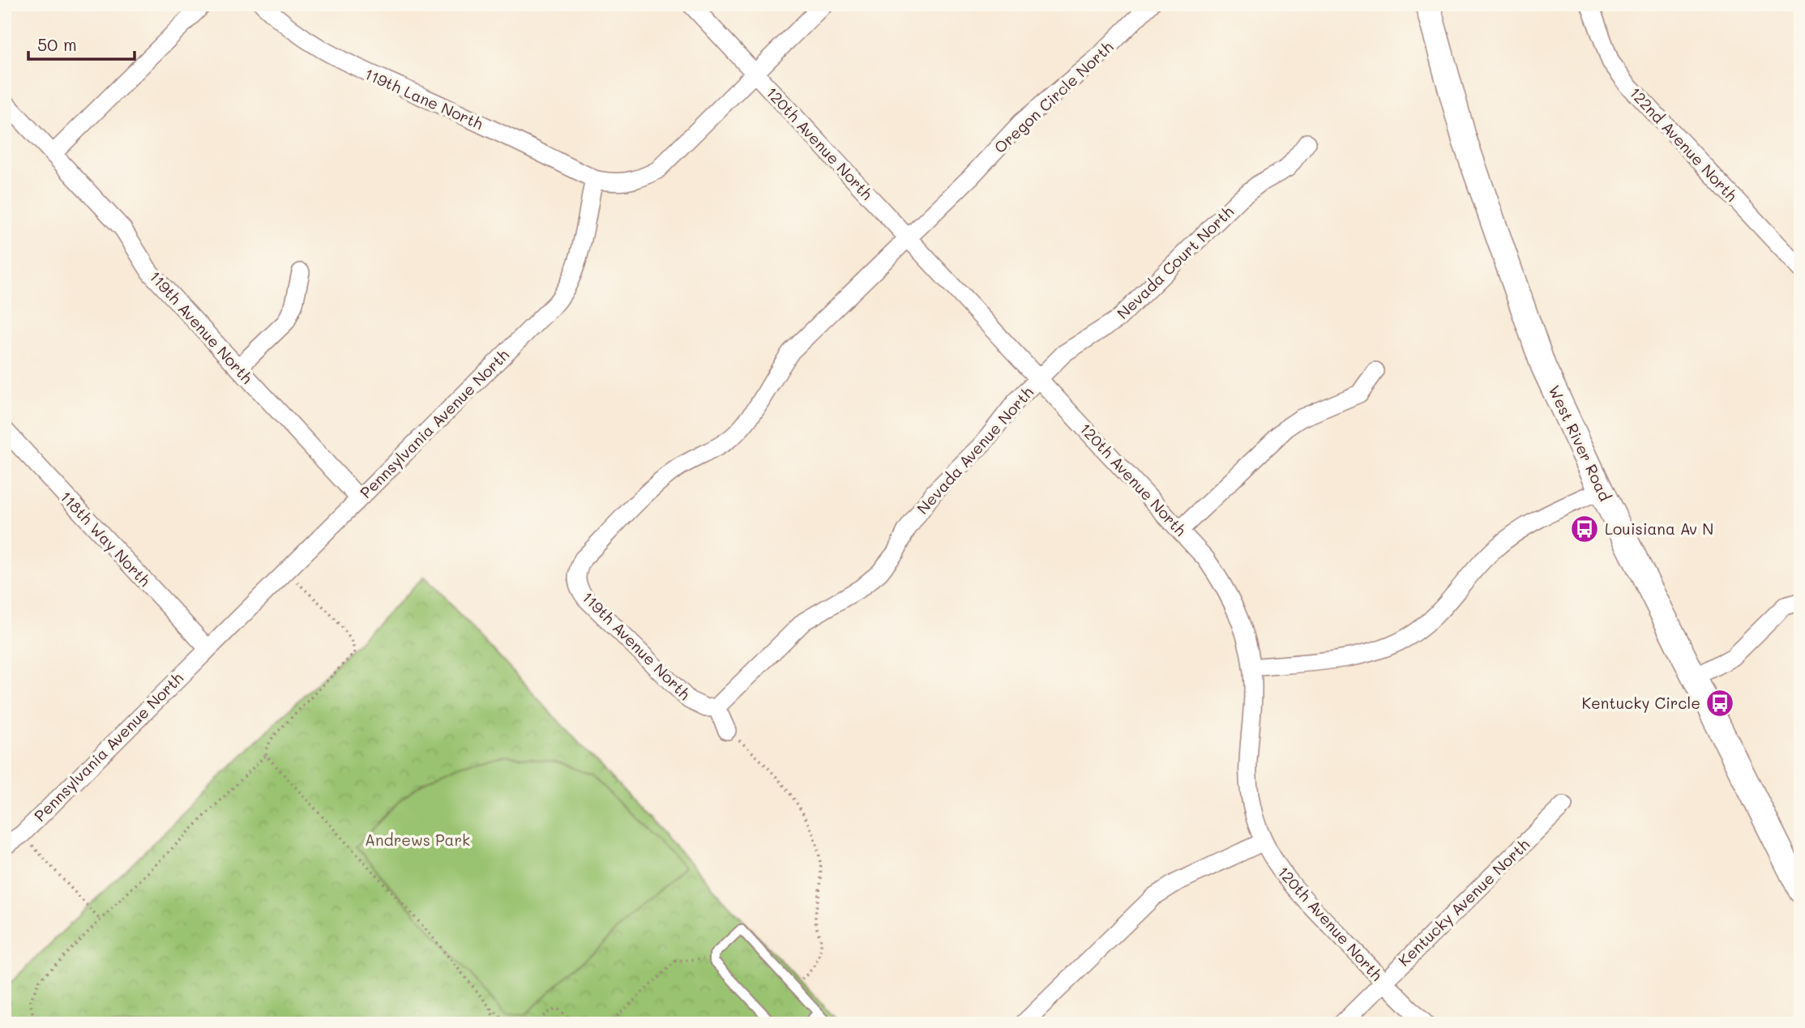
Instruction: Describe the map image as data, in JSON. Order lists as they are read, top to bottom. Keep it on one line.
{"streets":{"main road":["West River Road"],"street":["Oregon Circle North","119th Lane North","120th Avenue North","122nd Avenue North","Nevada Court North","119th Avenue North","Pennsylvania Avenue North","Nevada Avenue North","118th Way North","Kentucky Avenue North"]},"crossings":[["Oregon Circle North","120th Avenue North"],["Oregon Circle North","119th Avenue North"],["119th Lane North","Pennsylvania Avenue North"],["120th Avenue North","Nevada Court North"],["120th Avenue North","Nevada Avenue North"],["120th Avenue North","Kentucky Avenue North"],["Nevada Court North","Nevada Avenue North"],["119th Avenue North","Pennsylvania Avenue North"],["119th Avenue North","Nevada Avenue North"],["Pennsylvania Avenue North","118th Way North"]],"parks":["Andrews Park"],"places":{"bus stop":["Louisiana Av N","Kentucky Circle"]},"scale_bar":"50 m"}
